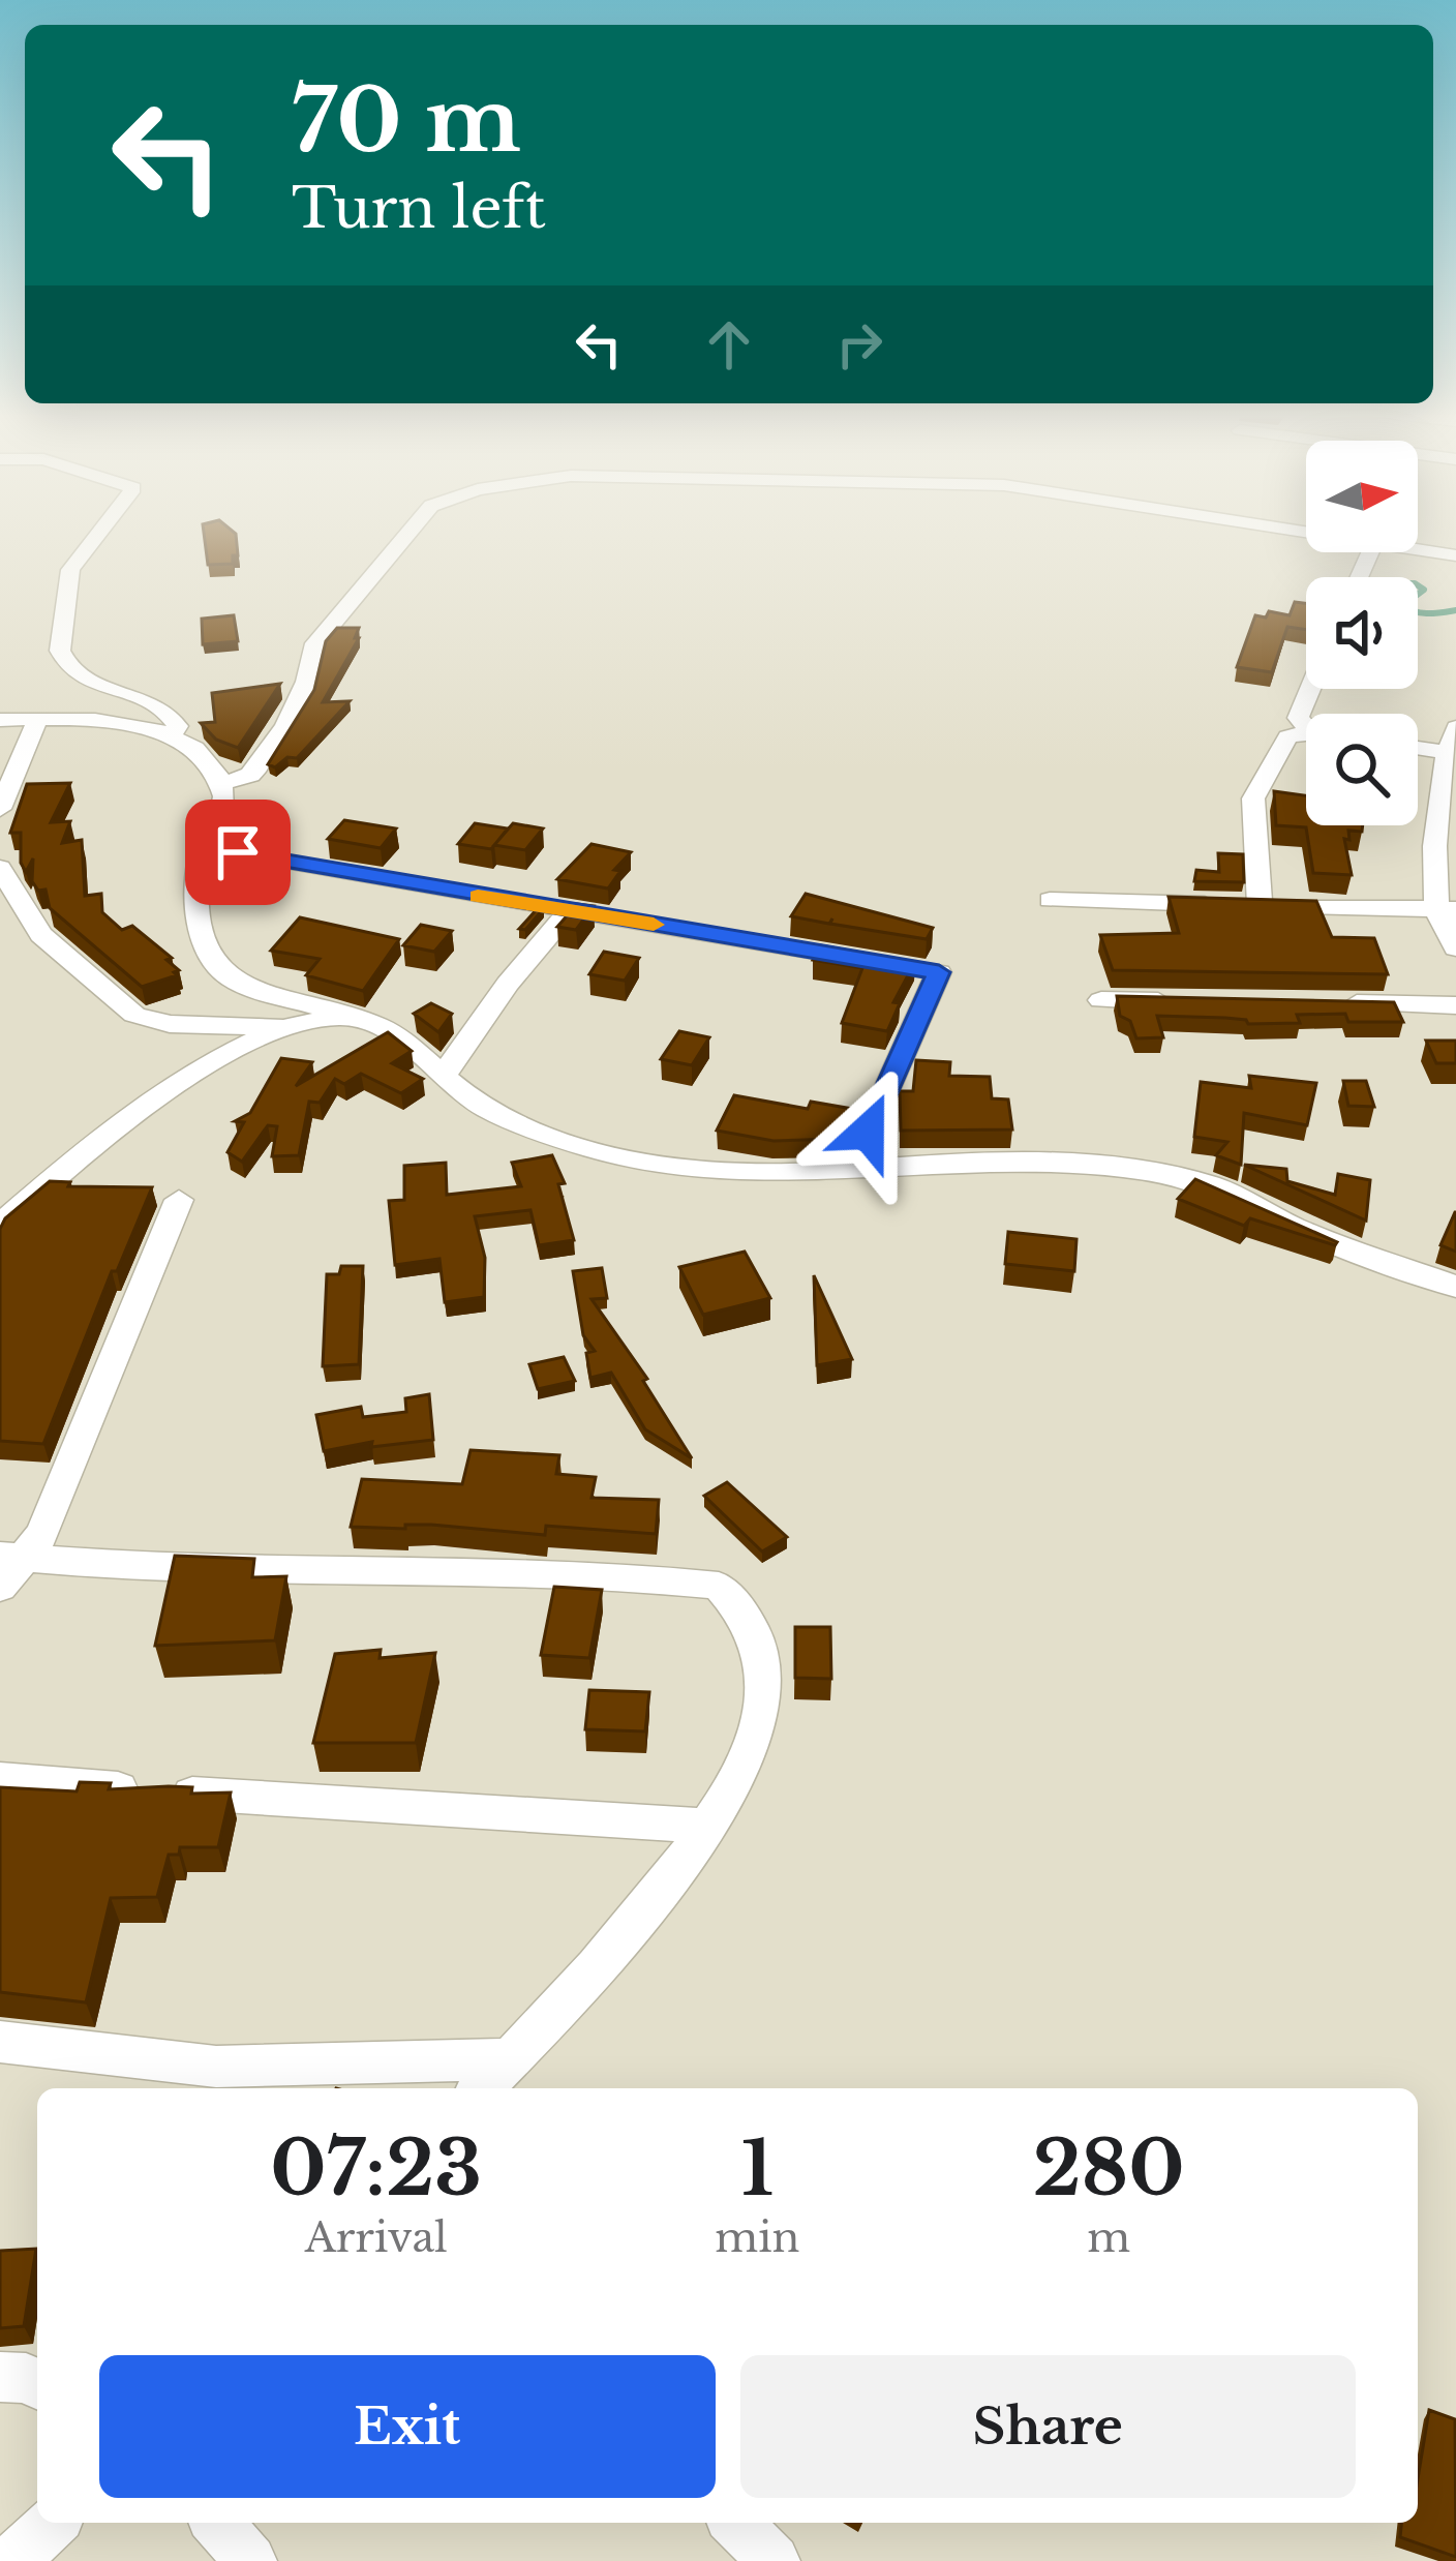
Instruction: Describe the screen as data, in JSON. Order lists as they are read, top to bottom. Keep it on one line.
{"north":"right","page":{"turn":["70 m","Turn left"],"eta":["07:23","Arrival","1","min","280","m"],"buttons":["Exit","Share"]}}
